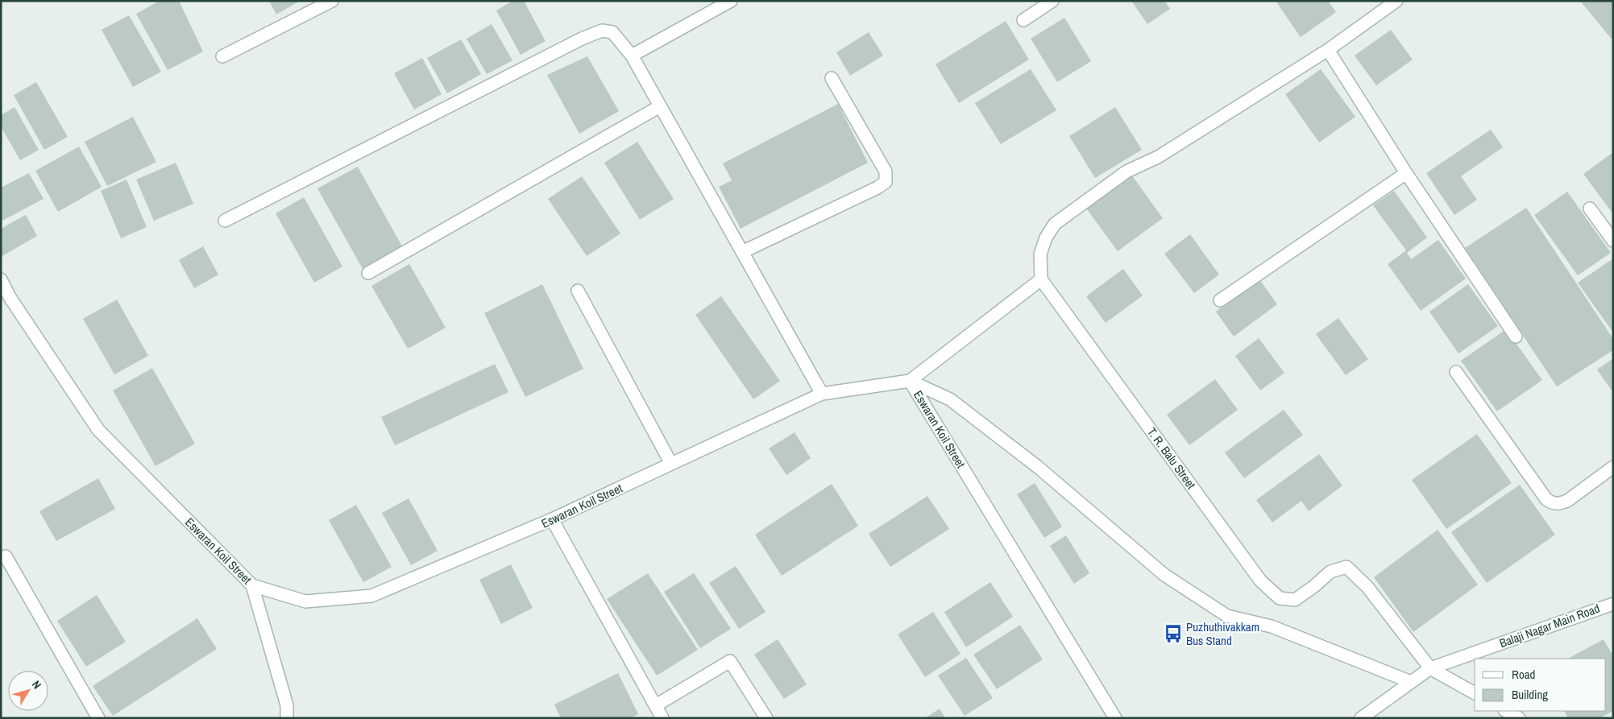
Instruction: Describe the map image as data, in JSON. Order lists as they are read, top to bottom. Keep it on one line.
{"streets":{"street":["Eswaran Koil Street","T. R. Balu Street","Balaji Nagar Main Road"]},"crossings":[["T. R. Balu Street","Balaji Nagar Main Road"]],"places":{"bus stop":["Puzhuthivakkam Bus Stand"]},"legend":["Road","Building"],"north":"top right"}
